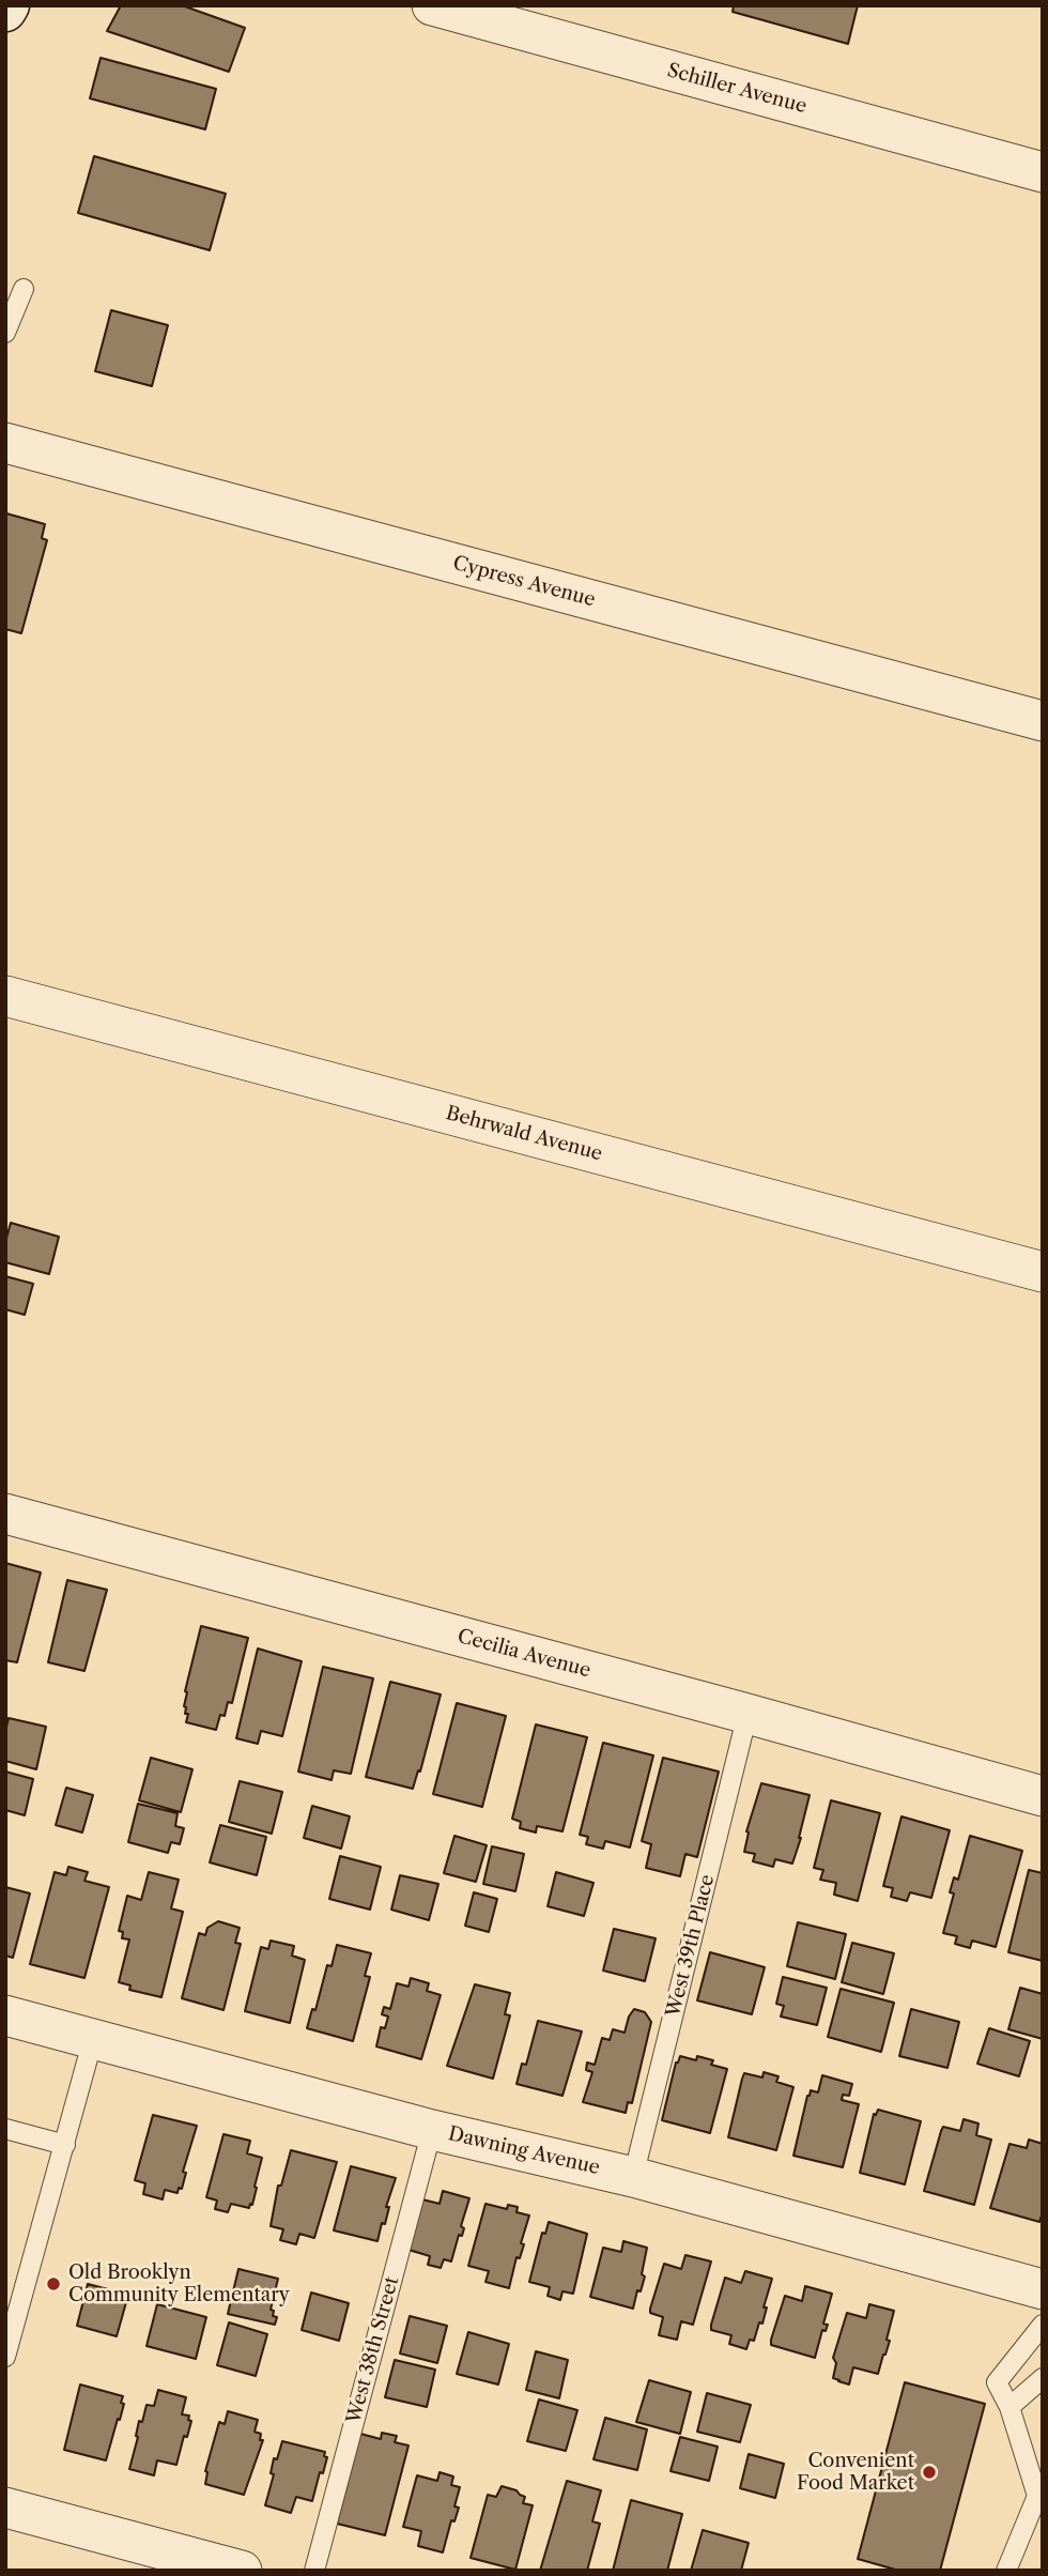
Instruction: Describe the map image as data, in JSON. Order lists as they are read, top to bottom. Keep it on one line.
{"streets":{"street":["Schiller Avenue","Cypress Avenue","Behrwald Avenue","Cecilia Avenue","Dawning Avenue"],"lane":["West 39th Place","West 38th Street"]},"crossings":[["Cecilia Avenue","West 39th Place"],["West 39th Place","Dawning Avenue"],["Dawning Avenue","West 38th Street"]],"places":["Old Brooklyn Community Elementary","Convenient Food Market"]}
